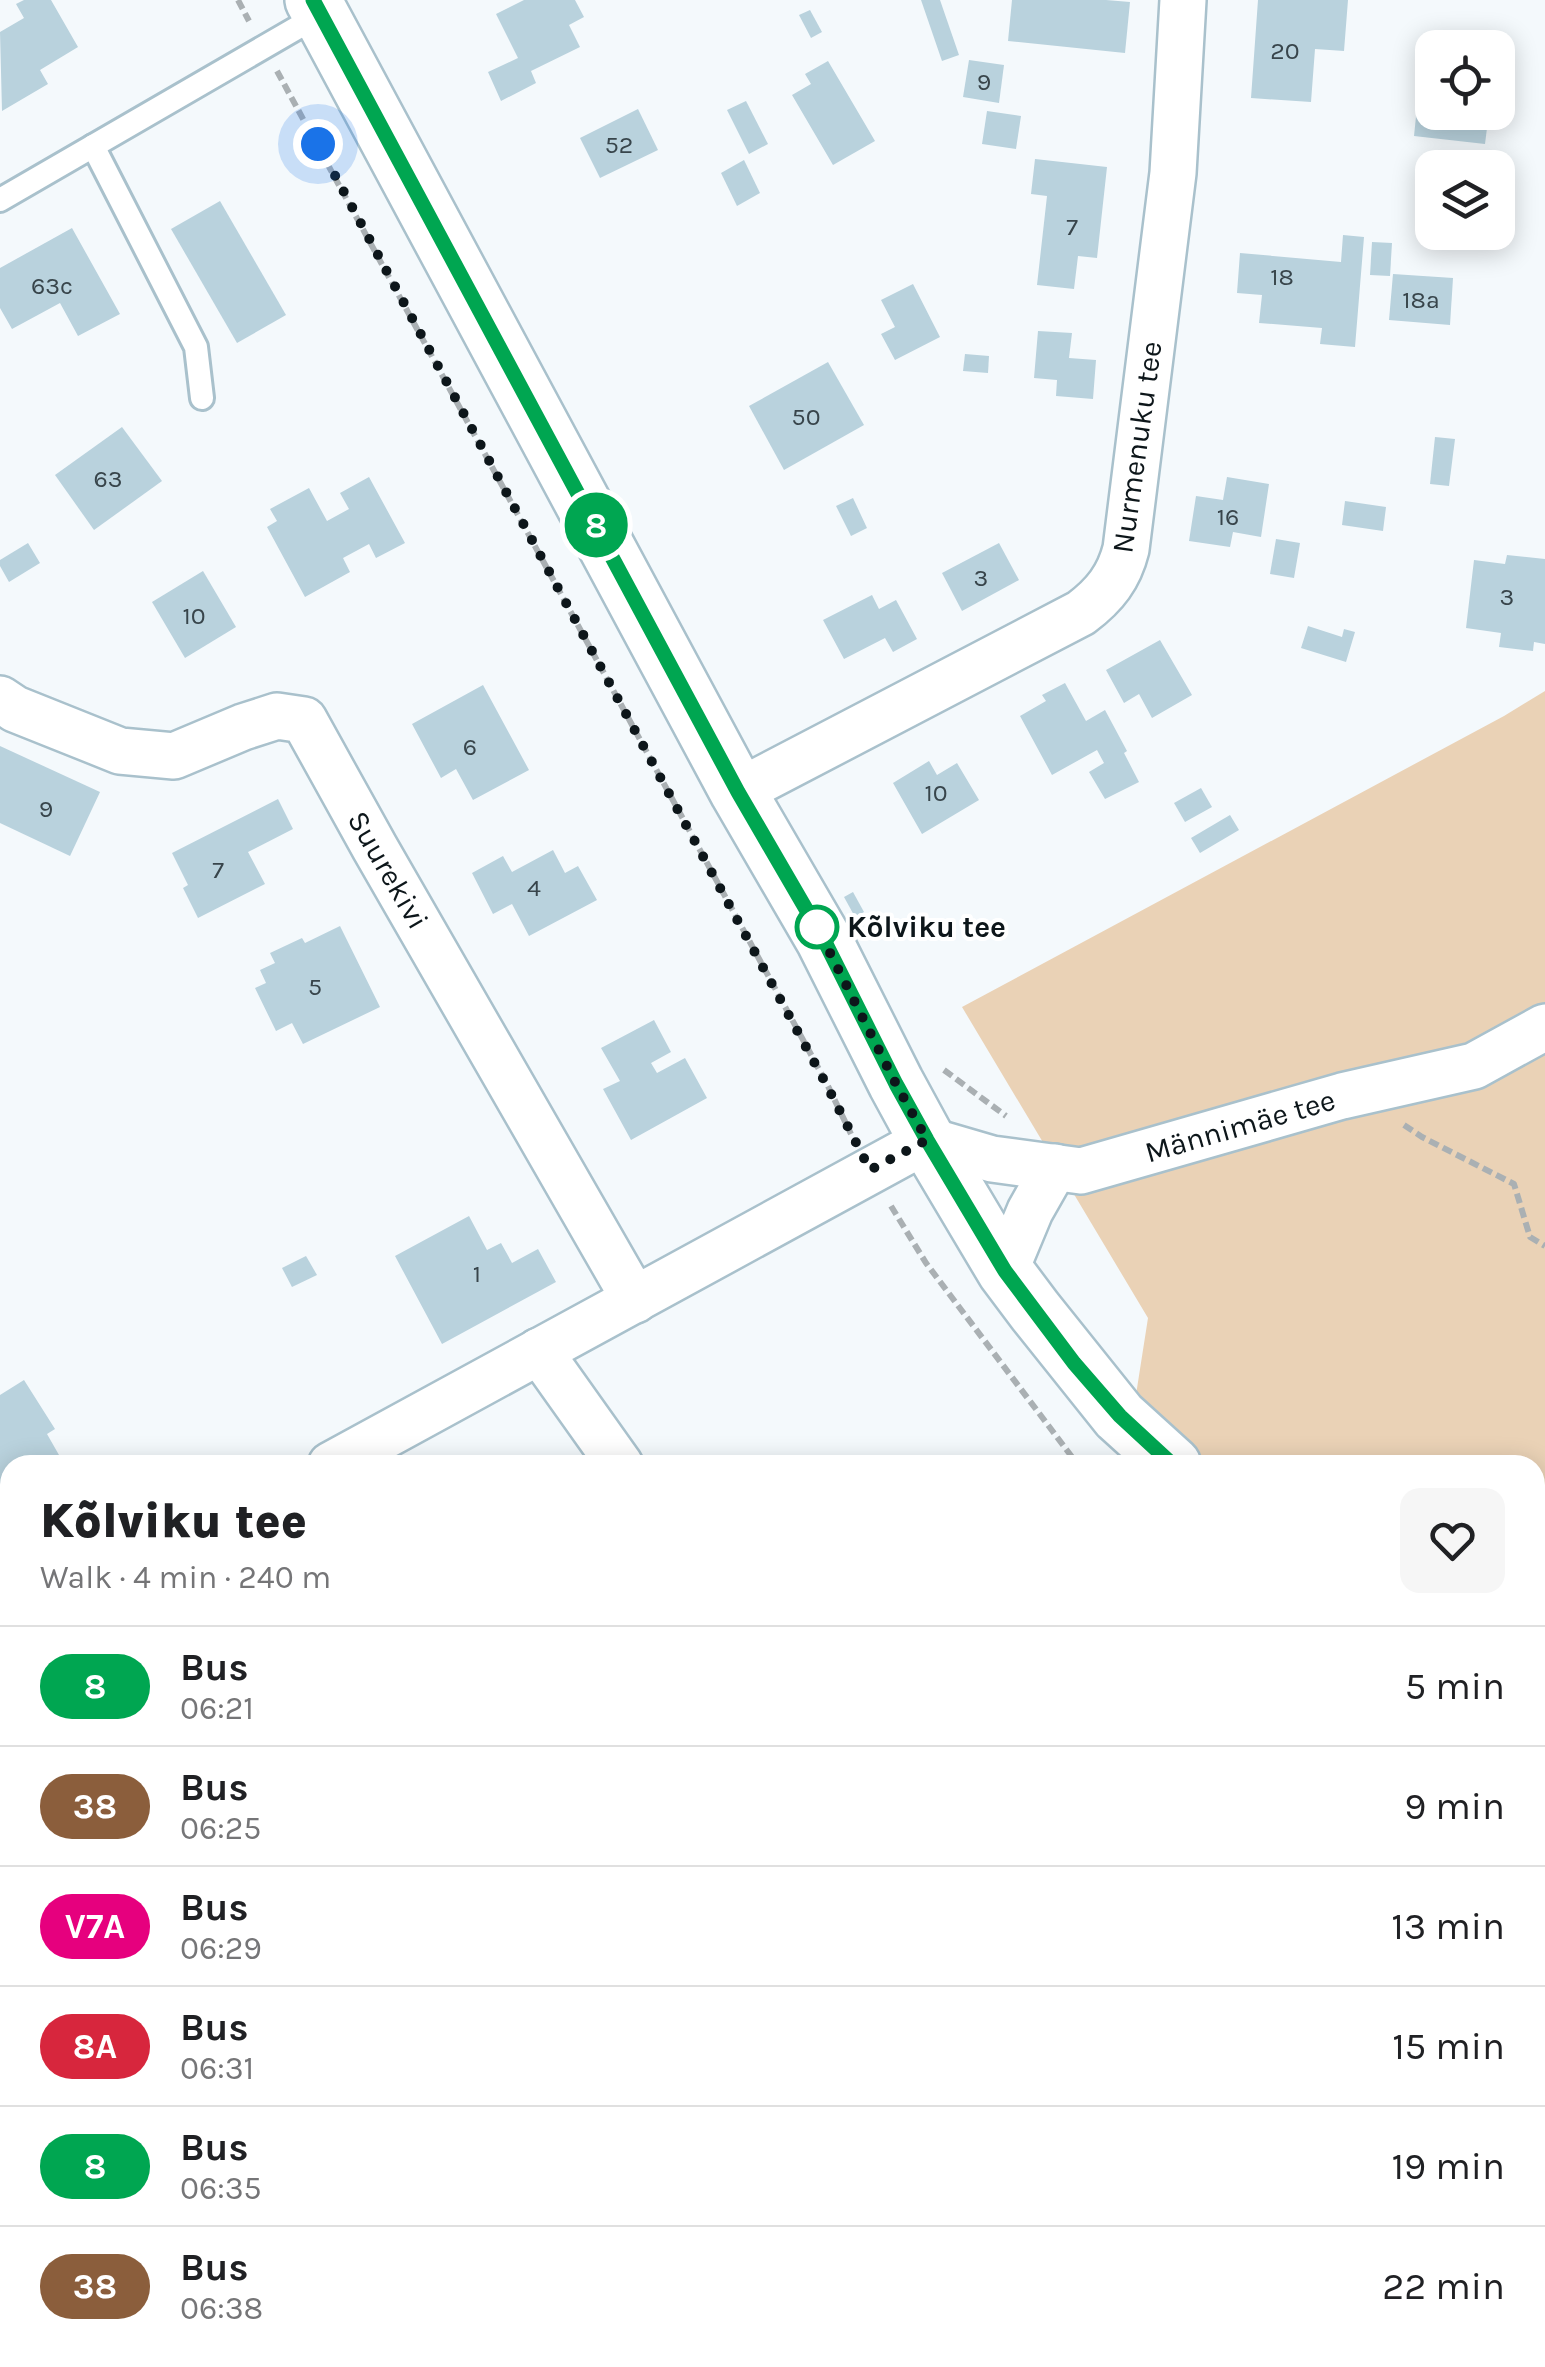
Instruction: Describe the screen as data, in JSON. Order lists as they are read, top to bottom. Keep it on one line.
{"streets":{"street":["Nurmenuku tee","Suurekivi","Männimäe tee"]},"places":["Kõlviku tee"],"lines":["bus line 8"],"house_numbers":["20","9","52","7","18","63c","18a","50","63","16","3","3","10","6","10","9","7","4","5","1"],"page":{"on_map":"8","heading":["Kõlviku tee","Walk · 4 min · 240 m"],"list":[{"mark":"8","name":"Bus","note":"06:21","value":"5 min"},{"mark":"38","name":"Bus","note":"06:25","value":"9 min"},{"mark":"V7A","name":"Bus","note":"06:29","value":"13 min"},{"mark":"8A","name":"Bus","note":"06:31","value":"15 min"},{"mark":"8","name":"Bus","note":"06:35","value":"19 min"},{"mark":"38","name":"Bus","note":"06:38","value":"22 min"}]}}
